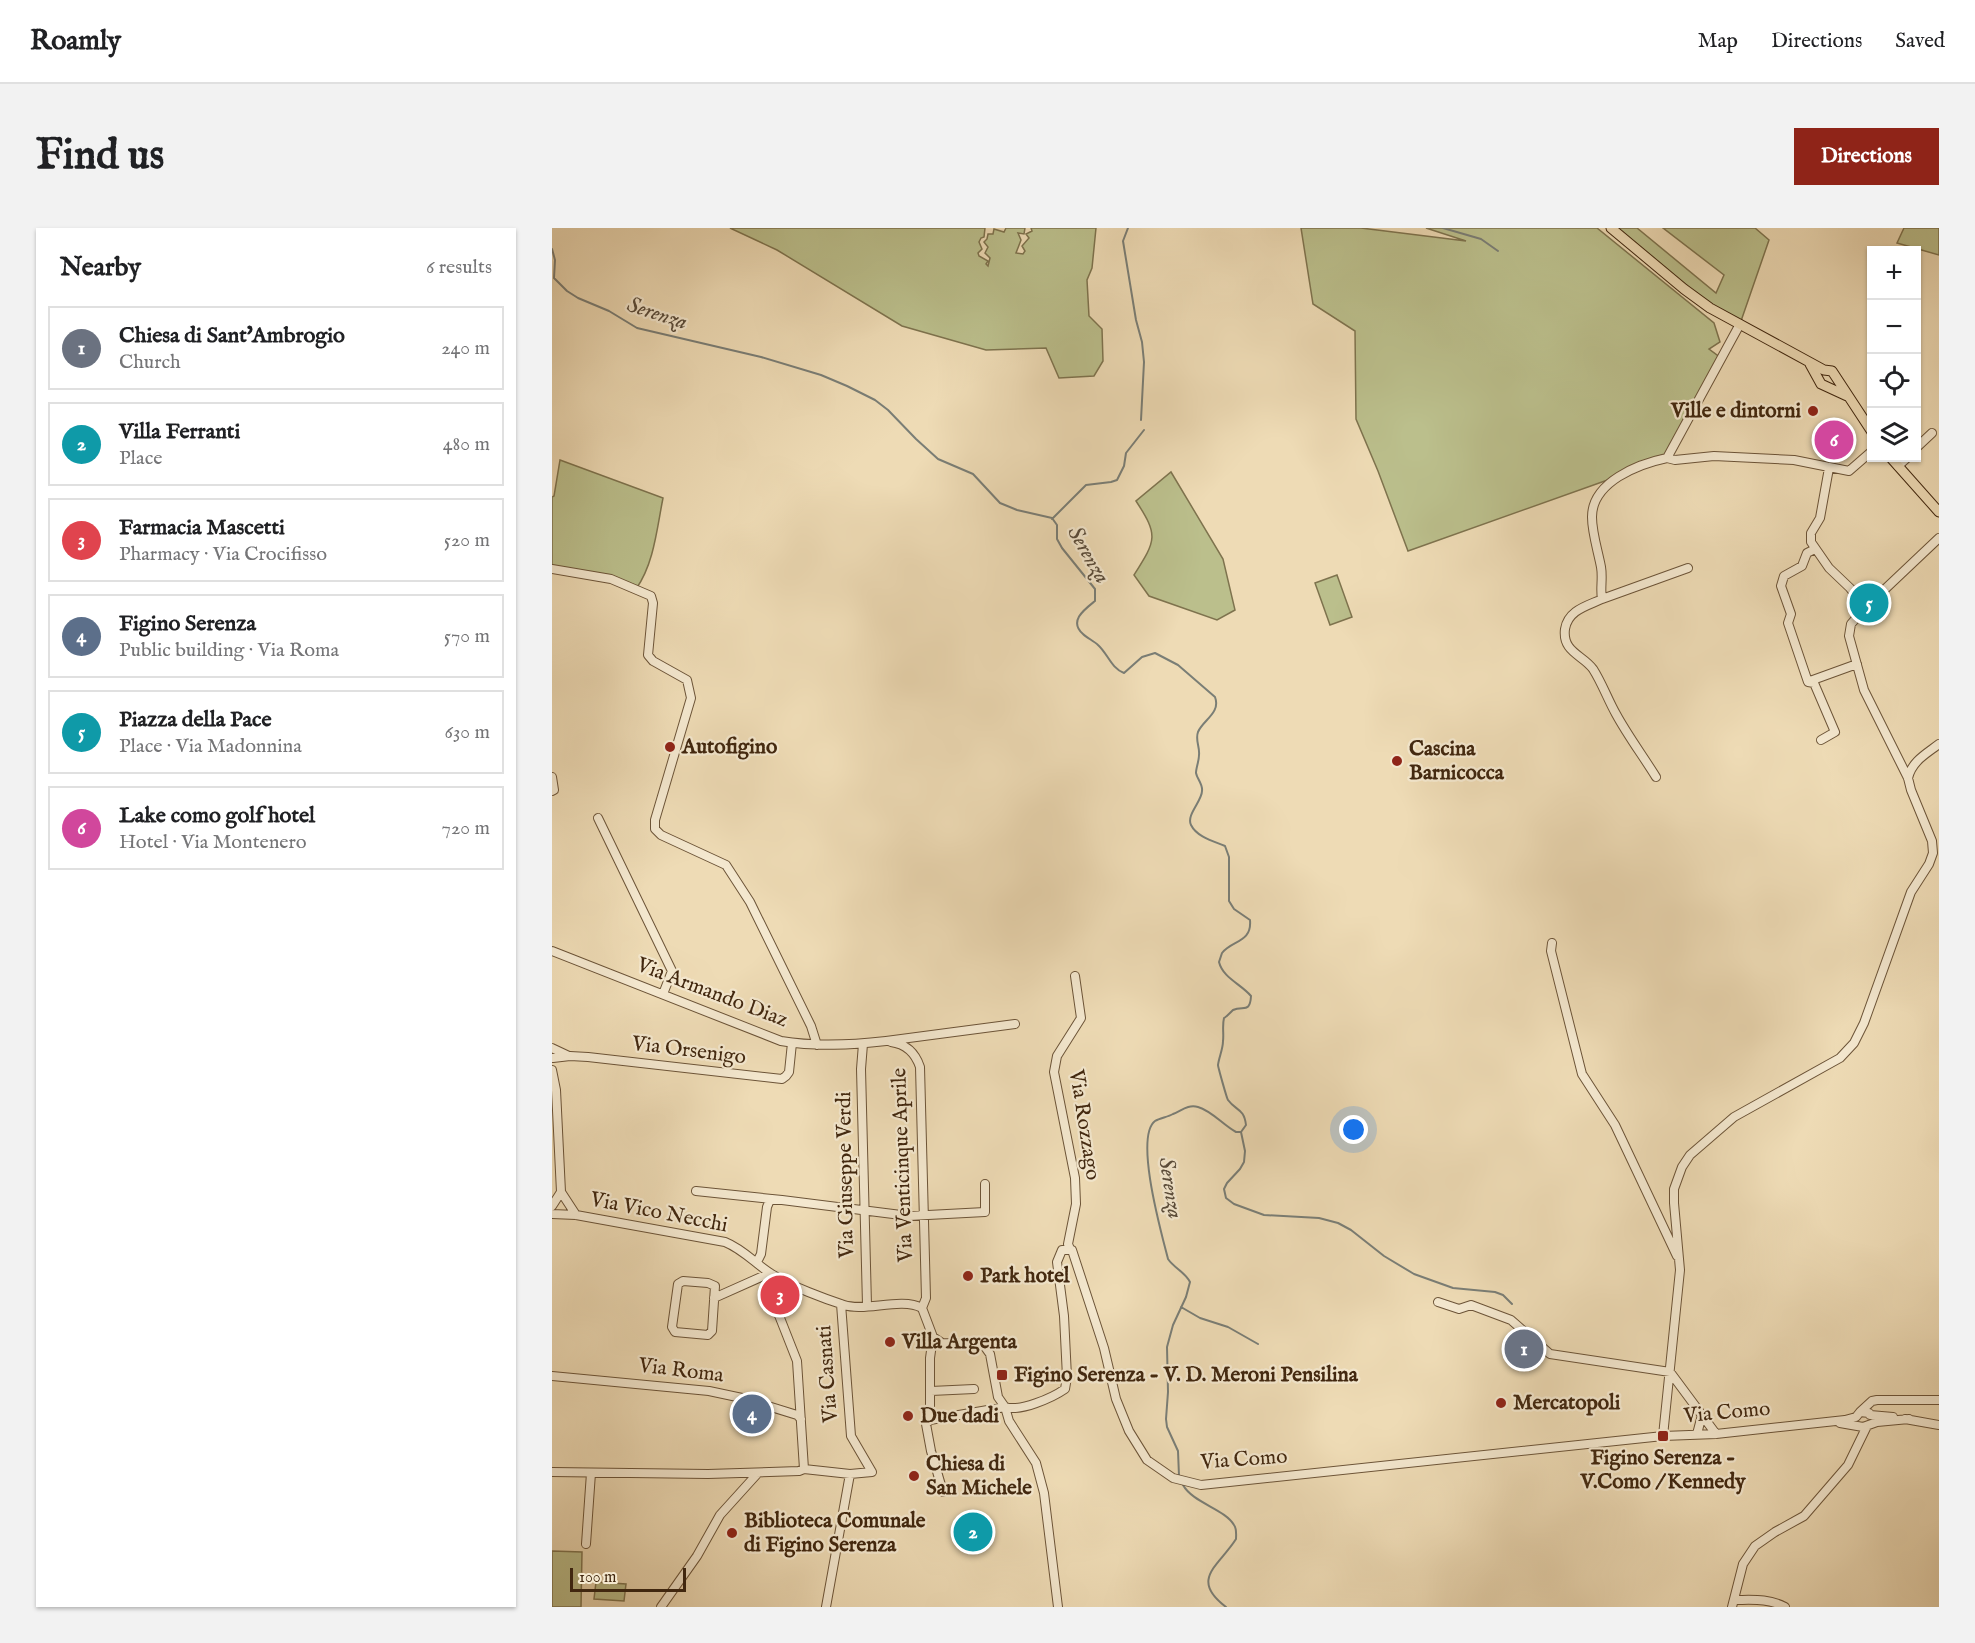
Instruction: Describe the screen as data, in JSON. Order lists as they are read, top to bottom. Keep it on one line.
{"streets":{"street":["Via Armando Diaz","Via Orsenigo","Via Rozzago","Via Venticinque Aprile","Via Giuseppe Verdi","Via Vico Necchi","Via Roma","Via Casnati","Via Como"]},"crossings":[["Via Armando Diaz","Via Orsenigo"],["Via Armando Diaz","Via Venticinque Aprile"],["Via Armando Diaz","Via Giuseppe Verdi"],["Via Rozzago","Via Como"],["Via Venticinque Aprile","Via Vico Necchi"],["Via Giuseppe Verdi","Via Vico Necchi"],["Via Vico Necchi","Via Casnati"]],"water":["Serenza"],"places":{"other":["Ville e dintorni","Autofigino","Cascina Barnicocca","Park hotel","Villa Argenta","Mercatopoli","Due dadi","Chiesa di San Michele","Biblioteca Comunale di Figino Serenza"],"transit":["Figino Serenza - V. D. Meroni Pensilina","Figino Serenza - V.Como / Kennedy"]},"scale_bar":"100 m","page":{"header":"Roamly","nav":["Map","Directions","Saved"],"buttons":"Directions","title":"Find us","heading":["Nearby","6 results"],"map_buttons":["+","−"],"list":[{"mark":"1","name":"Chiesa di Sant'Ambrogio","note":"Church","value":"240 m"},{"mark":"2","name":"Villa Ferranti","note":"Place","value":"480 m"},{"mark":"3","name":"Farmacia Mascetti","note":"Pharmacy · Via Crocifisso","value":"520 m"},{"mark":"4","name":"Figino Serenza","note":"Public building · Via Roma","value":"570 m"},{"mark":"5","name":"Piazza della Pace","note":"Place · Via Madonnina","value":"630 m"},{"mark":"6","name":"Lake como golf hotel","note":"Hotel · Via Montenero","value":"720 m"}],"pins":["6","5","3","1","4","2"],"scale":"100 m"}}
